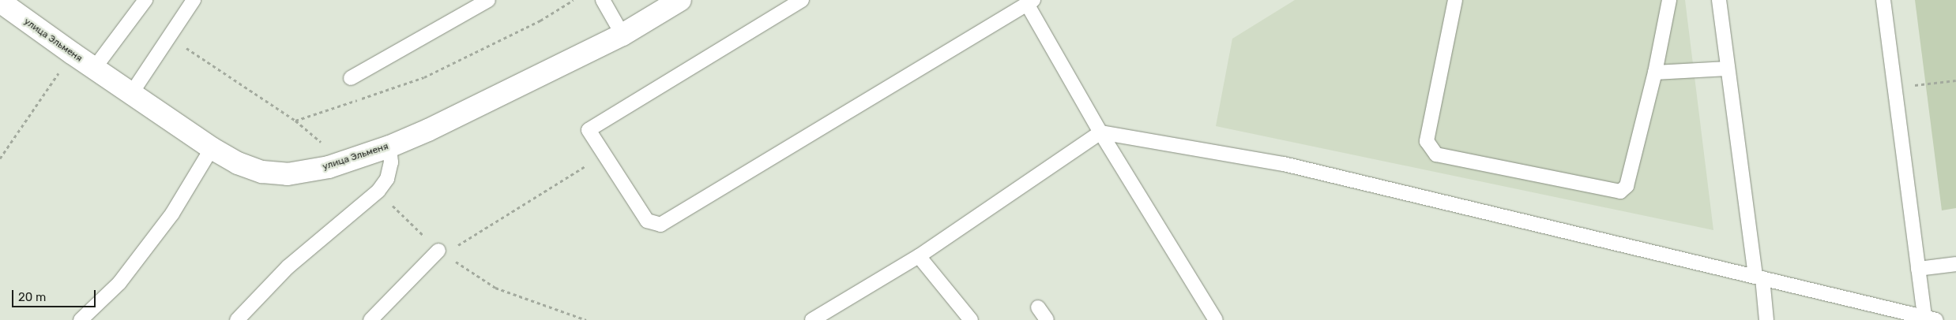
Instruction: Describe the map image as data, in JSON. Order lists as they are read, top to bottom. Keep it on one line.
{"streets":{"street":["улица Эльменя"]},"scale_bar":"20 m"}
